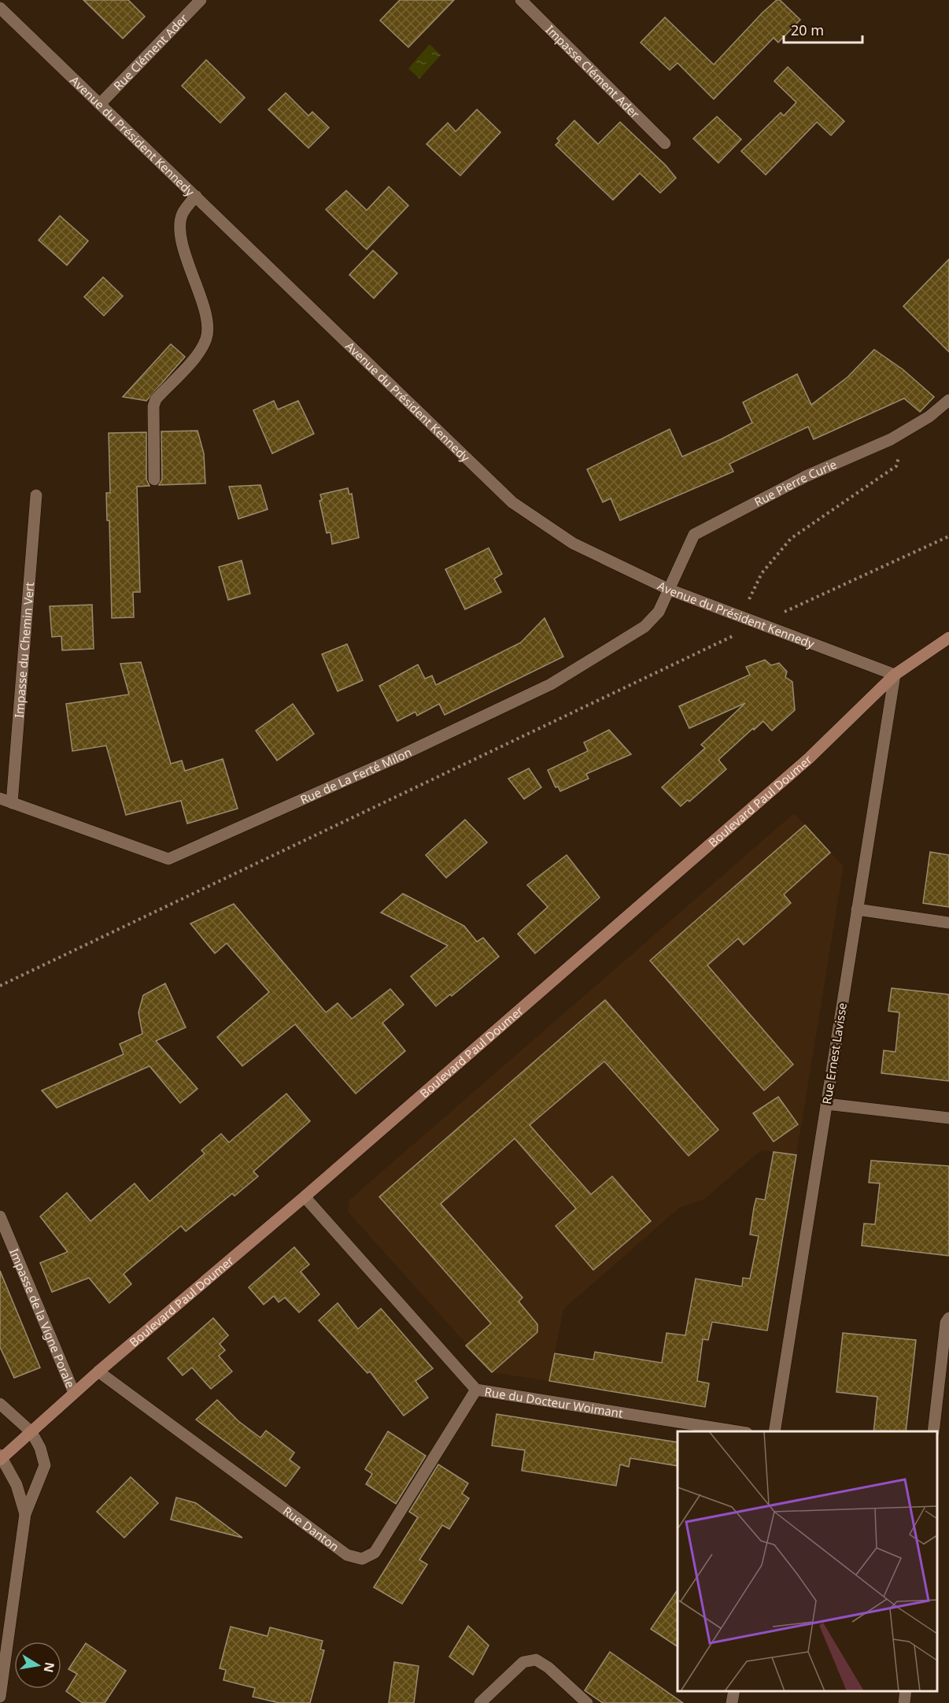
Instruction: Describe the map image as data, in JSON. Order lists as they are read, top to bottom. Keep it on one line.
{"streets":{"main road":["Boulevard Paul Doumer"],"street":["Rue Clément Ader","Impasse Clément Ader","Avenue du Président Kennedy","Rue Pierre Curie","Impasse du Chemin Vert","Rue de La Ferté Milon","Rue Ernest Lavisse","Impasse de la Vigne Porale","Rue du Docteur Woimant","Rue Danton"]},"crossings":[["Rue Clément Ader","Avenue du Président Kennedy"],["Avenue du Président Kennedy","Rue Pierre Curie"],["Avenue du Président Kennedy","Rue de La Ferté Milon"],["Avenue du Président Kennedy","Boulevard Paul Doumer"],["Avenue du Président Kennedy","Rue Ernest Lavisse"],["Rue Pierre Curie","Rue de La Ferté Milon"],["Impasse du Chemin Vert","Rue de La Ferté Milon"],["Boulevard Paul Doumer","Rue Ernest Lavisse"],["Boulevard Paul Doumer","Impasse de la Vigne Porale"],["Boulevard Paul Doumer","Rue du Docteur Woimant"],["Boulevard Paul Doumer","Rue Danton"],["Rue du Docteur Woimant","Rue Danton"]],"scale_bar":"20 m","north":"right"}
